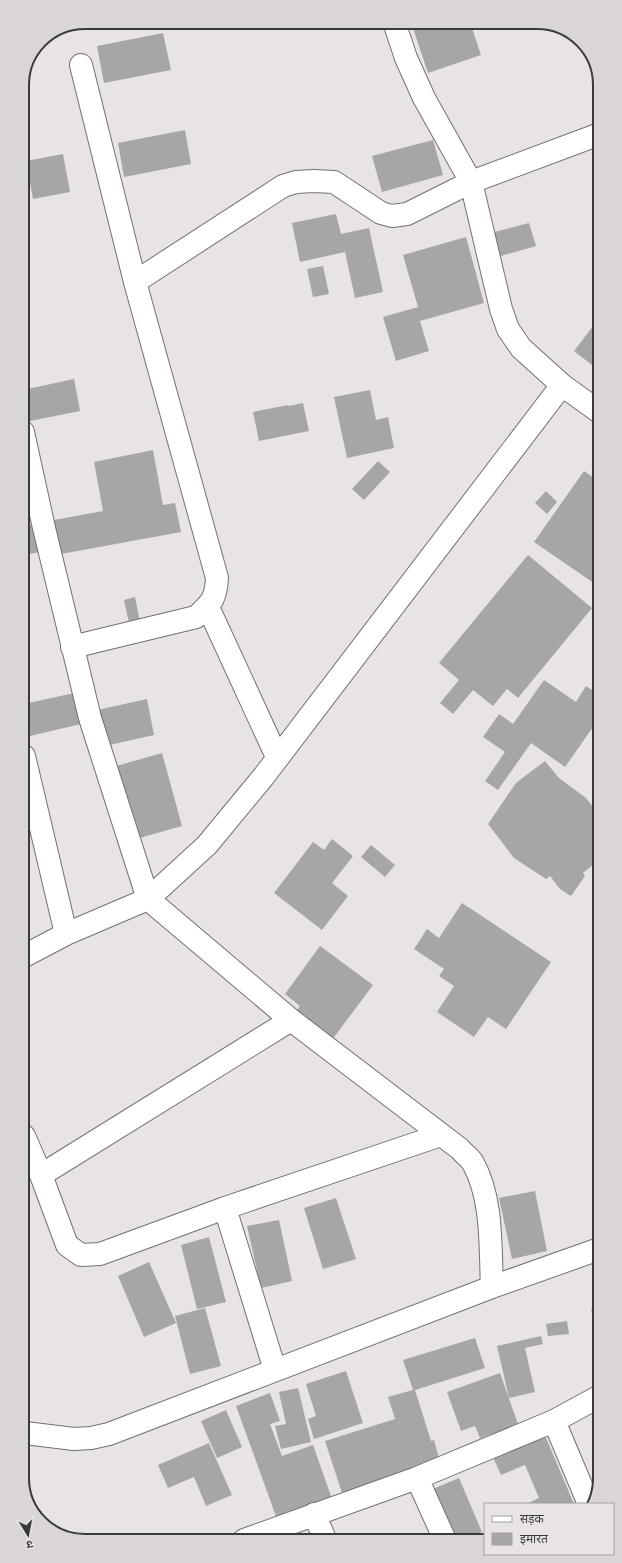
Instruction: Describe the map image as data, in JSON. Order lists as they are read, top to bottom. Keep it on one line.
{"legend":["सड़क","इमारत"],"north":"bottom"}
